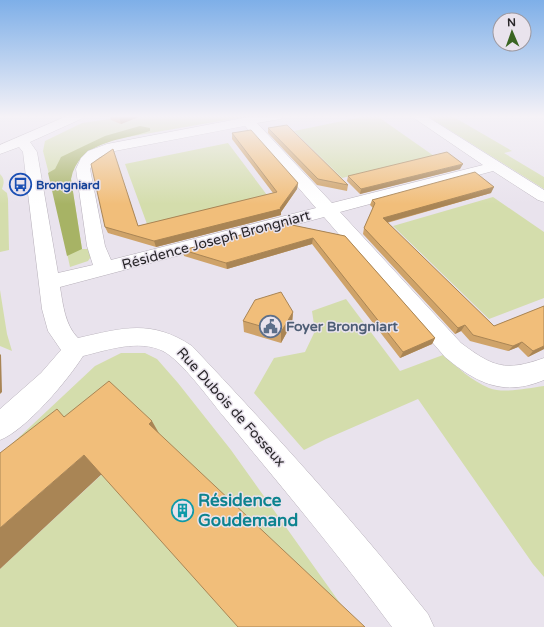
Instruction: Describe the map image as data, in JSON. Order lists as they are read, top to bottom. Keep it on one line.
{"streets":{"street":["Résidence Joseph Brongniart","Rue Dubois de Fosseux"]},"places":{"bus stop":["Brongniard"],"public building":["Foyer Brongniart"],"building":["Résidence Goudemand"]},"north":"top"}
